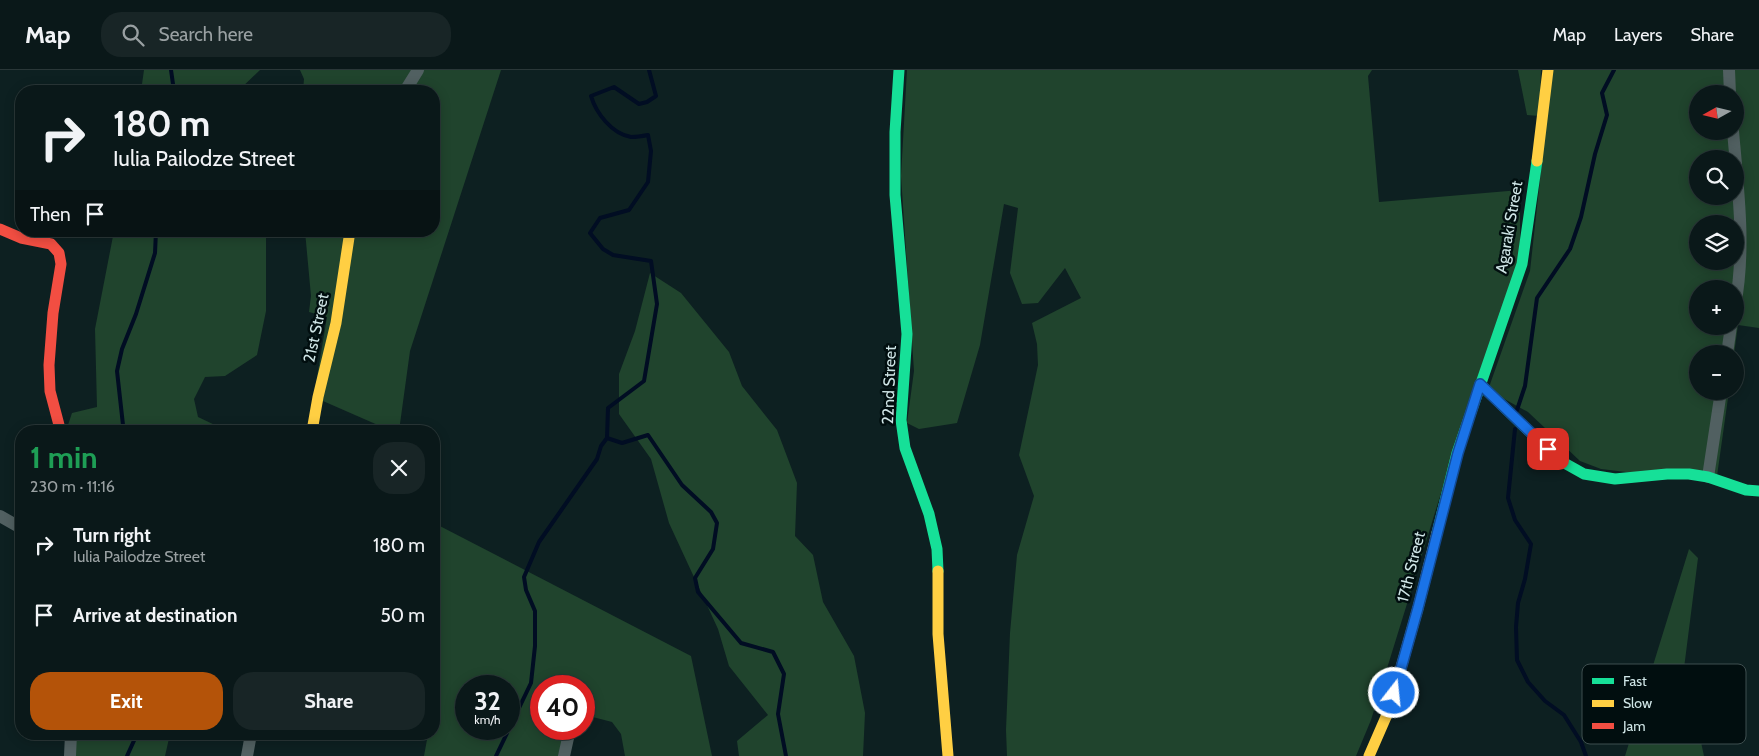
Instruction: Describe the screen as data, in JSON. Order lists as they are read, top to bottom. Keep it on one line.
{"streets":{"street":["Agaraki Street","21st Street","22nd Street","17th Street"]},"crossings":[["Agaraki Street","17th Street"]],"legend":["Fast","Slow","Jam"],"north":"left","page":{"header":"Map","search":"Search here","nav":["Map","Layers","Share"],"map_buttons":["+","−"],"turn":["180 m","Iulia Pailodze Street"],"then":"Then","heading":["1 min","230 m · 11:16"],"list":[{"name":"Turn right","note":"Iulia Pailodze Street","value":"180 m"},{"name":"Arrive at destination","value":"50 m"}],"buttons":["Exit","Share"],"speed":"32 km/h","limit":"40"}}
